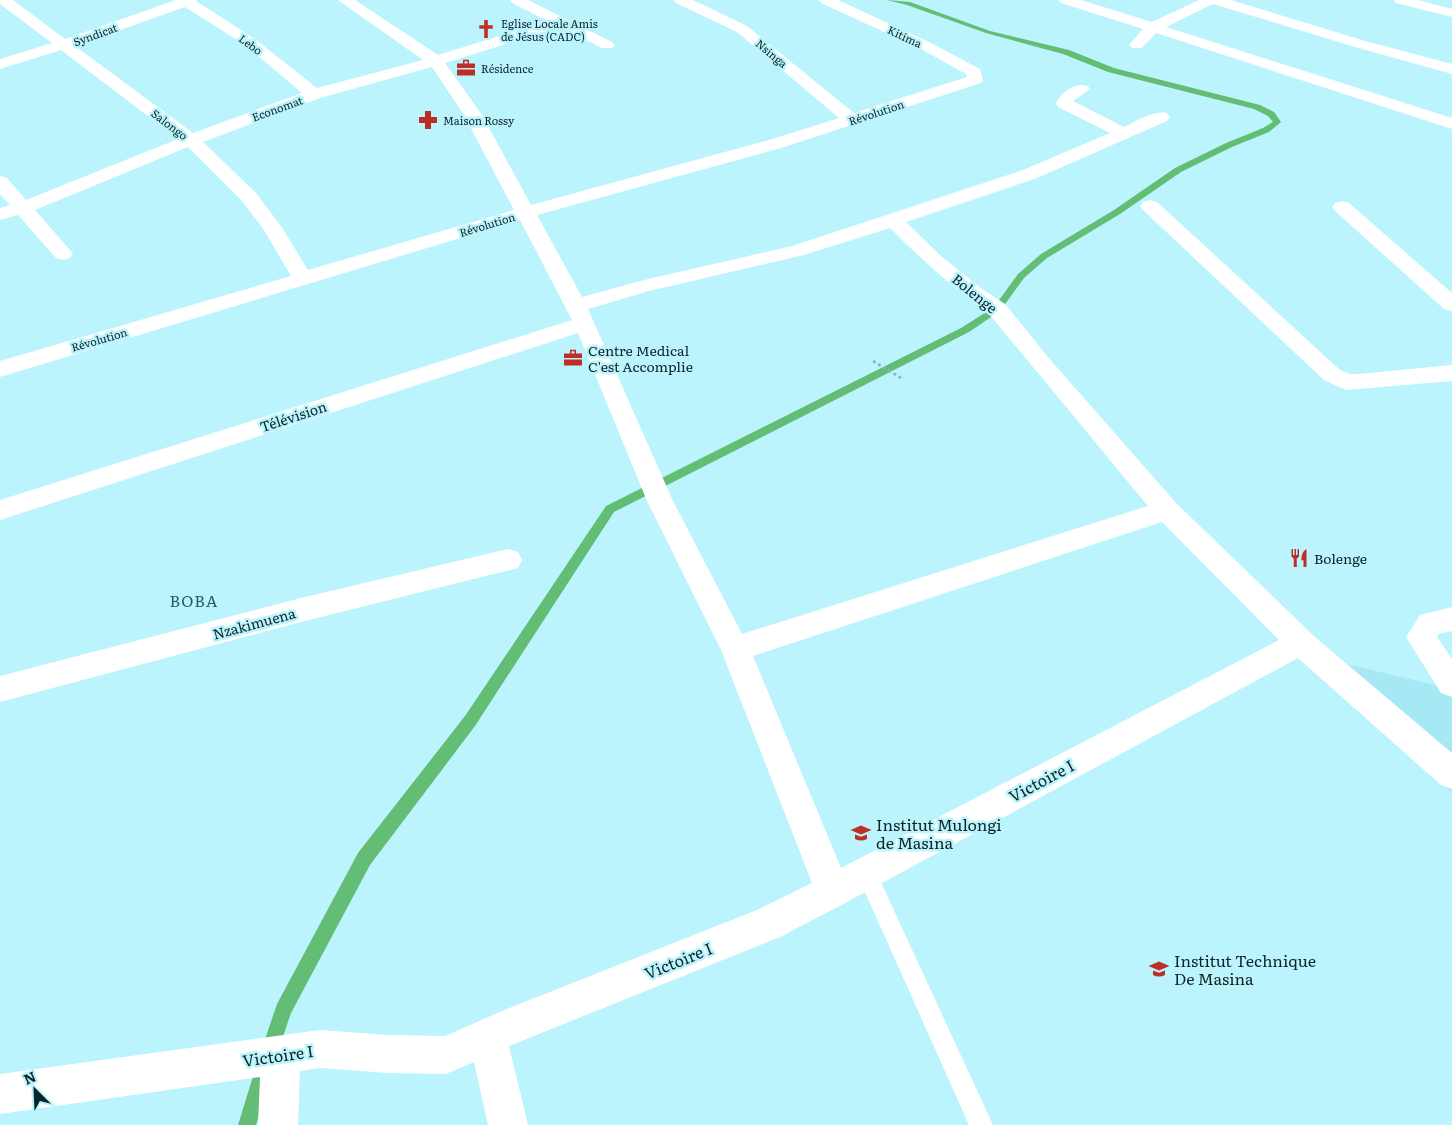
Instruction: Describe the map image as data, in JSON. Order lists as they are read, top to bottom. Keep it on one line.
{"streets":{"street":["Syndicat","Kitima","Lebo","Nsinga","Economat","Révolution","Salongo","Bolenge","Télévision","Nzakimuena","Victoire I"]},"crossings":[["Syndicat","Lebo"],["Syndicat","Salongo"],["Kitima","Révolution"],["Lebo","Economat"],["Nsinga","Révolution"],["Economat","Salongo"],["Révolution","Salongo"],["Bolenge","Télévision"],["Bolenge","Victoire I"]],"districts":["BOBA"],"places":{"church":["Eglise Locale Amis de Jésus (CADC)"],"office":["Résidence","Centre Medical C'est Accomplie"],"pharmacy":["Maison Rossy"],"restaurant":["Bolenge"],"school or university":["Institut Mulongi de Masina","Institut Technique De Masina"]},"north":"top left"}
